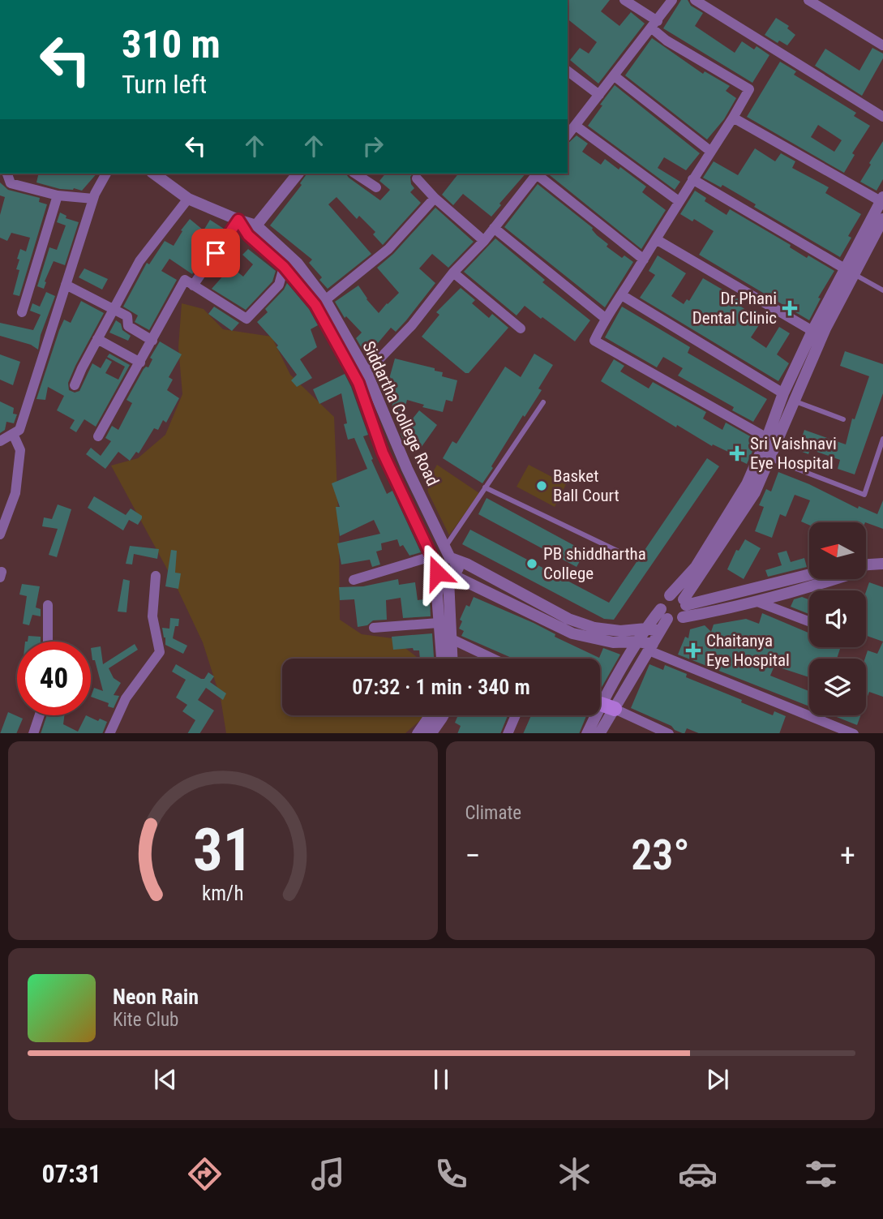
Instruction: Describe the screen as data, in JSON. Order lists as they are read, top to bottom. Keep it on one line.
{"streets":{"street":["Siddartha College Road"]},"places":{"health":["Dr.Phani Dental Clinic","Sri Vaishnavi Eye Hospital","Chaitanya Eye Hospital"],"other":["Basket Ball Court","PB shiddhartha College"]},"north":"left","page":{"turn":["310 m","Turn left"],"limit":"40","trip":"07:32 · 1 min · 340 m","tile":"Climate","heat":["−","23°","+"],"song":["Neon Rain","Kite Club"],"tabs":"07:31","gauge":["31","km/h"]}}
